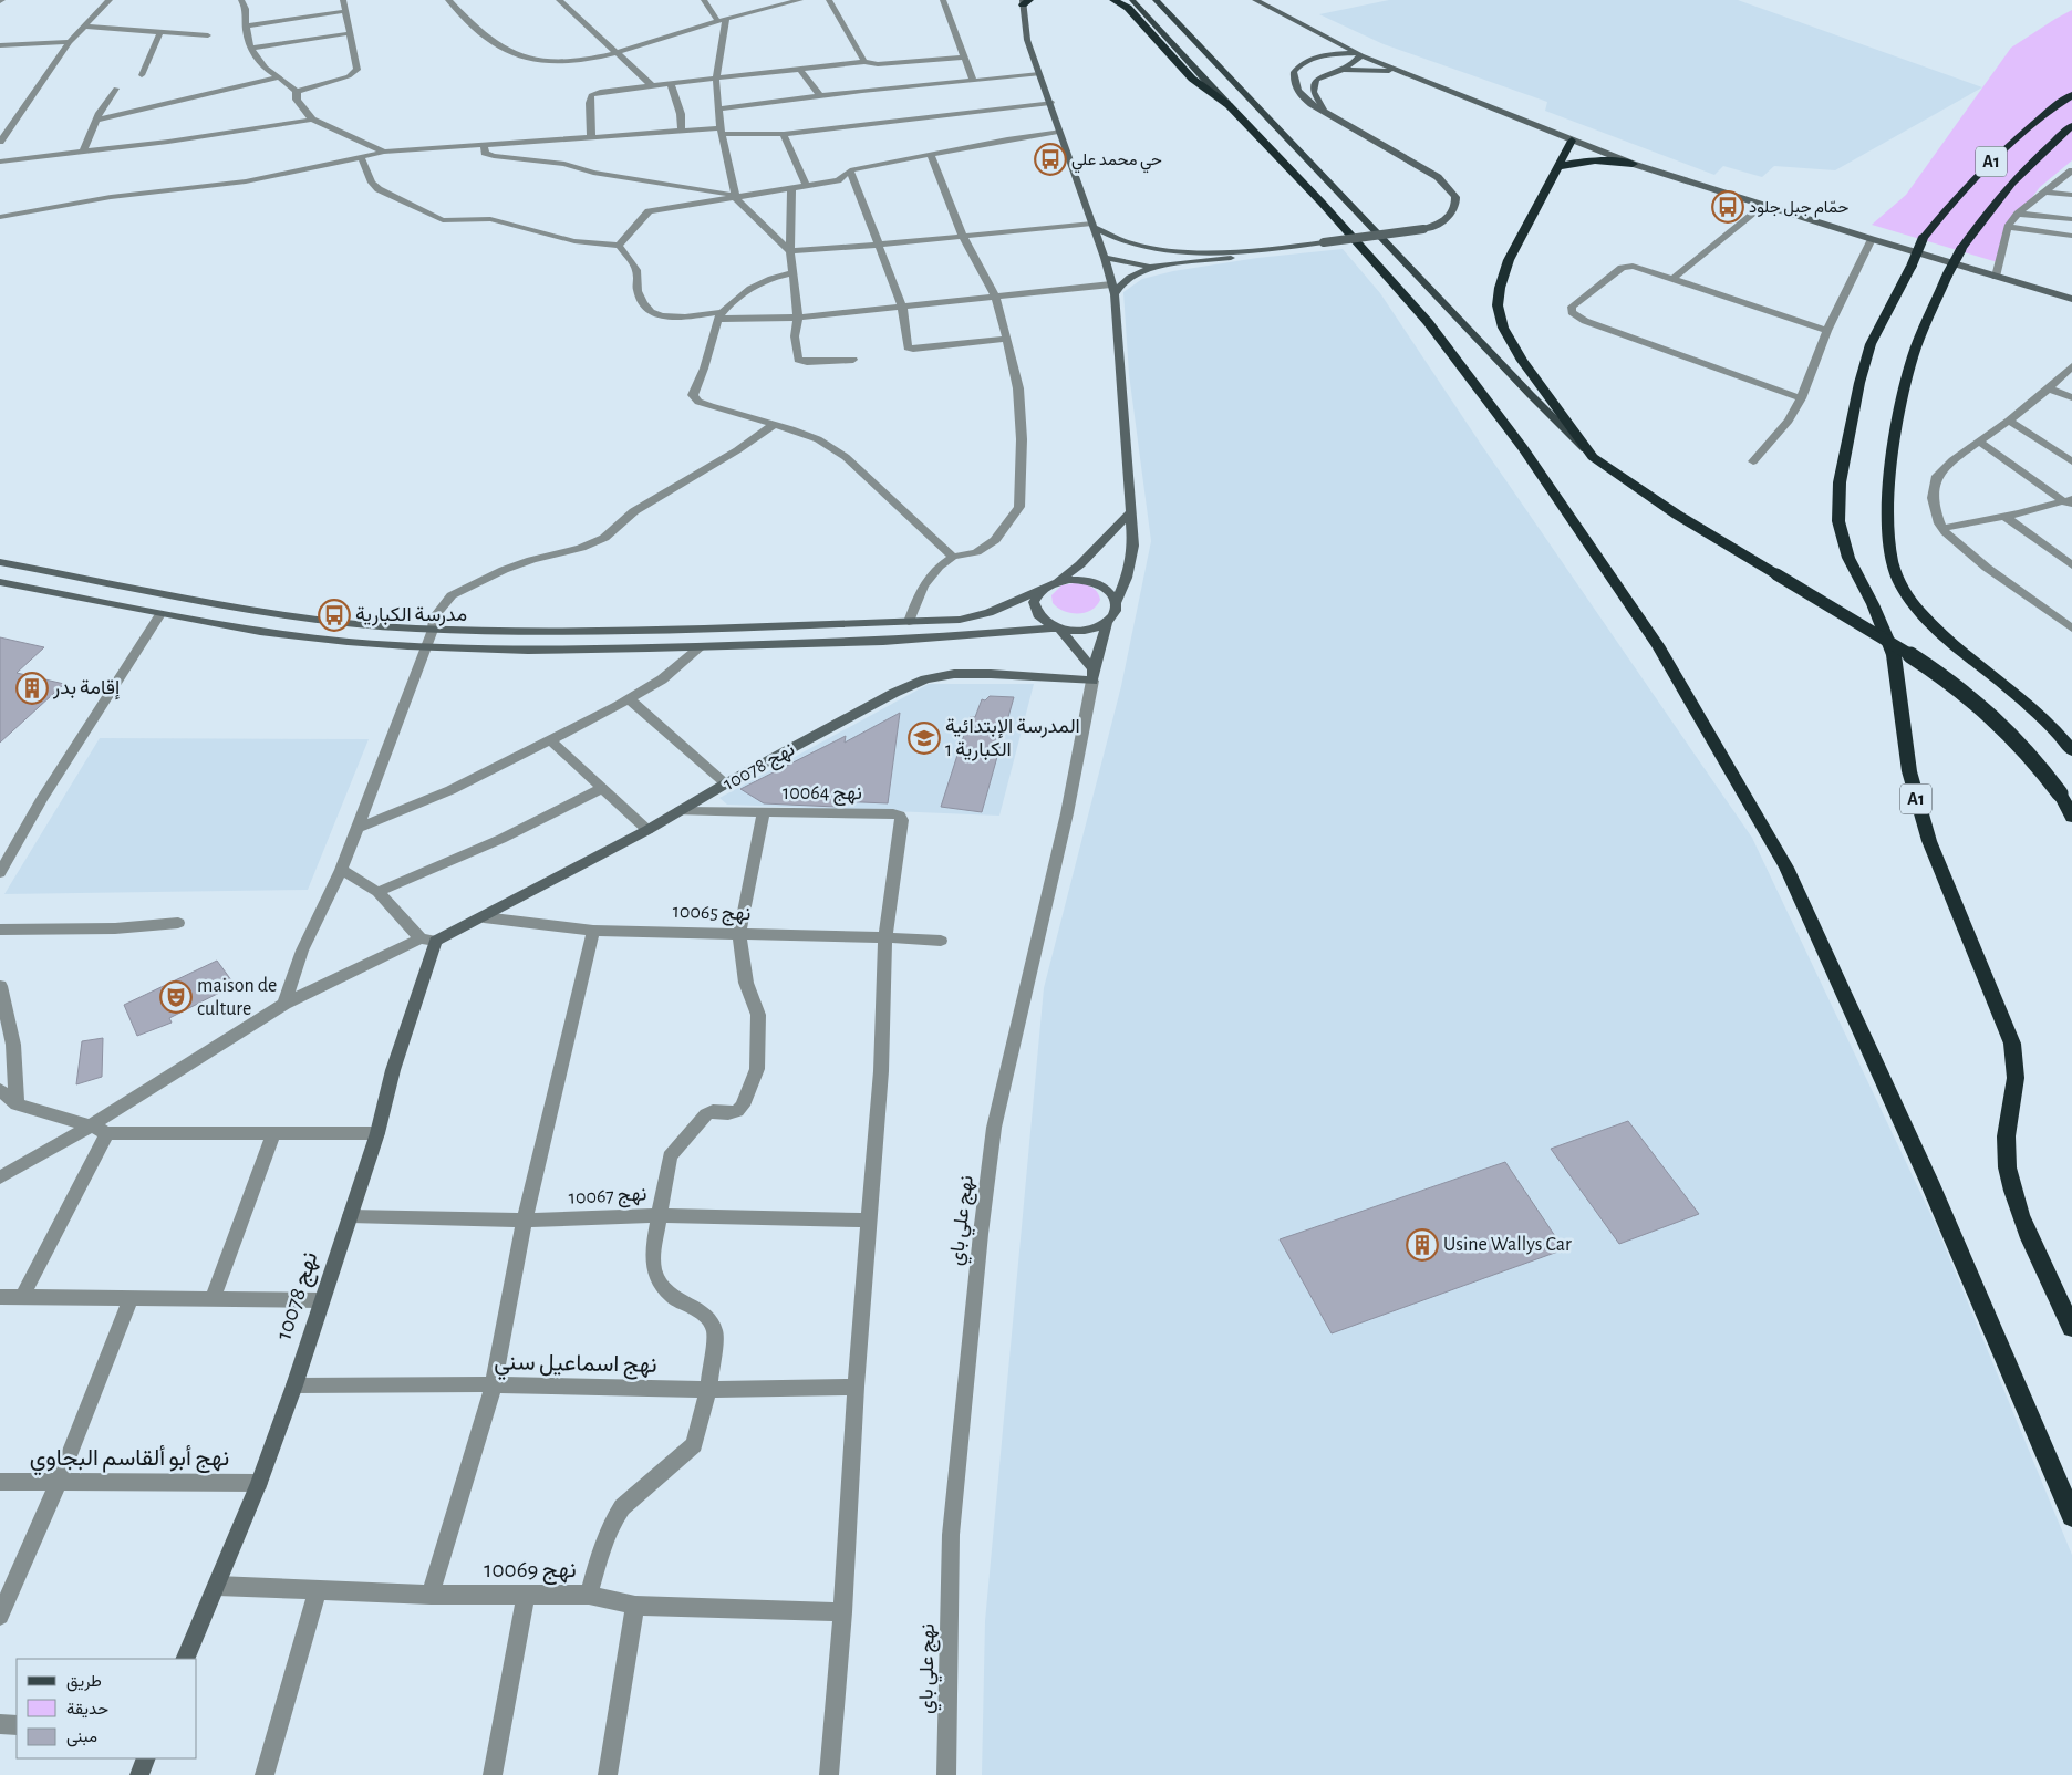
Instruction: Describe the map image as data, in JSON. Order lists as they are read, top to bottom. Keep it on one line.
{"streets":{"highway":["A1"],"main road":["نهج 10078","نهج علي باي"],"street":["نهج 10064","نهج 10065","نهج 10067","نهج اسماعيل سني","نهج أبو ألقاسم البجاوي","نهج 10069"]},"crossings":[["نهج 10078","نهج 10064"],["نهج 10078","نهج 10065"],["نهج 10078","نهج 10067"],["نهج 10078","نهج علي باي"],["نهج 10078","نهج اسماعيل سني"],["نهج 10078","نهج أبو ألقاسم البجاوي"],["نهج 10078","نهج 10069"],["نهج 10064","نهج 10065"]],"places":{"bus stop":["حي محمد علي","حمّام جبل جلود","مدرسة الكبارية"],"building":["إقامة بدر","Usine Wallys Car"],"school or university":["المدرسة الإبتدائية الكبارية 1"],"theatre":["maison de culture"]},"legend":["طريق","حديقة","مبنى"]}
